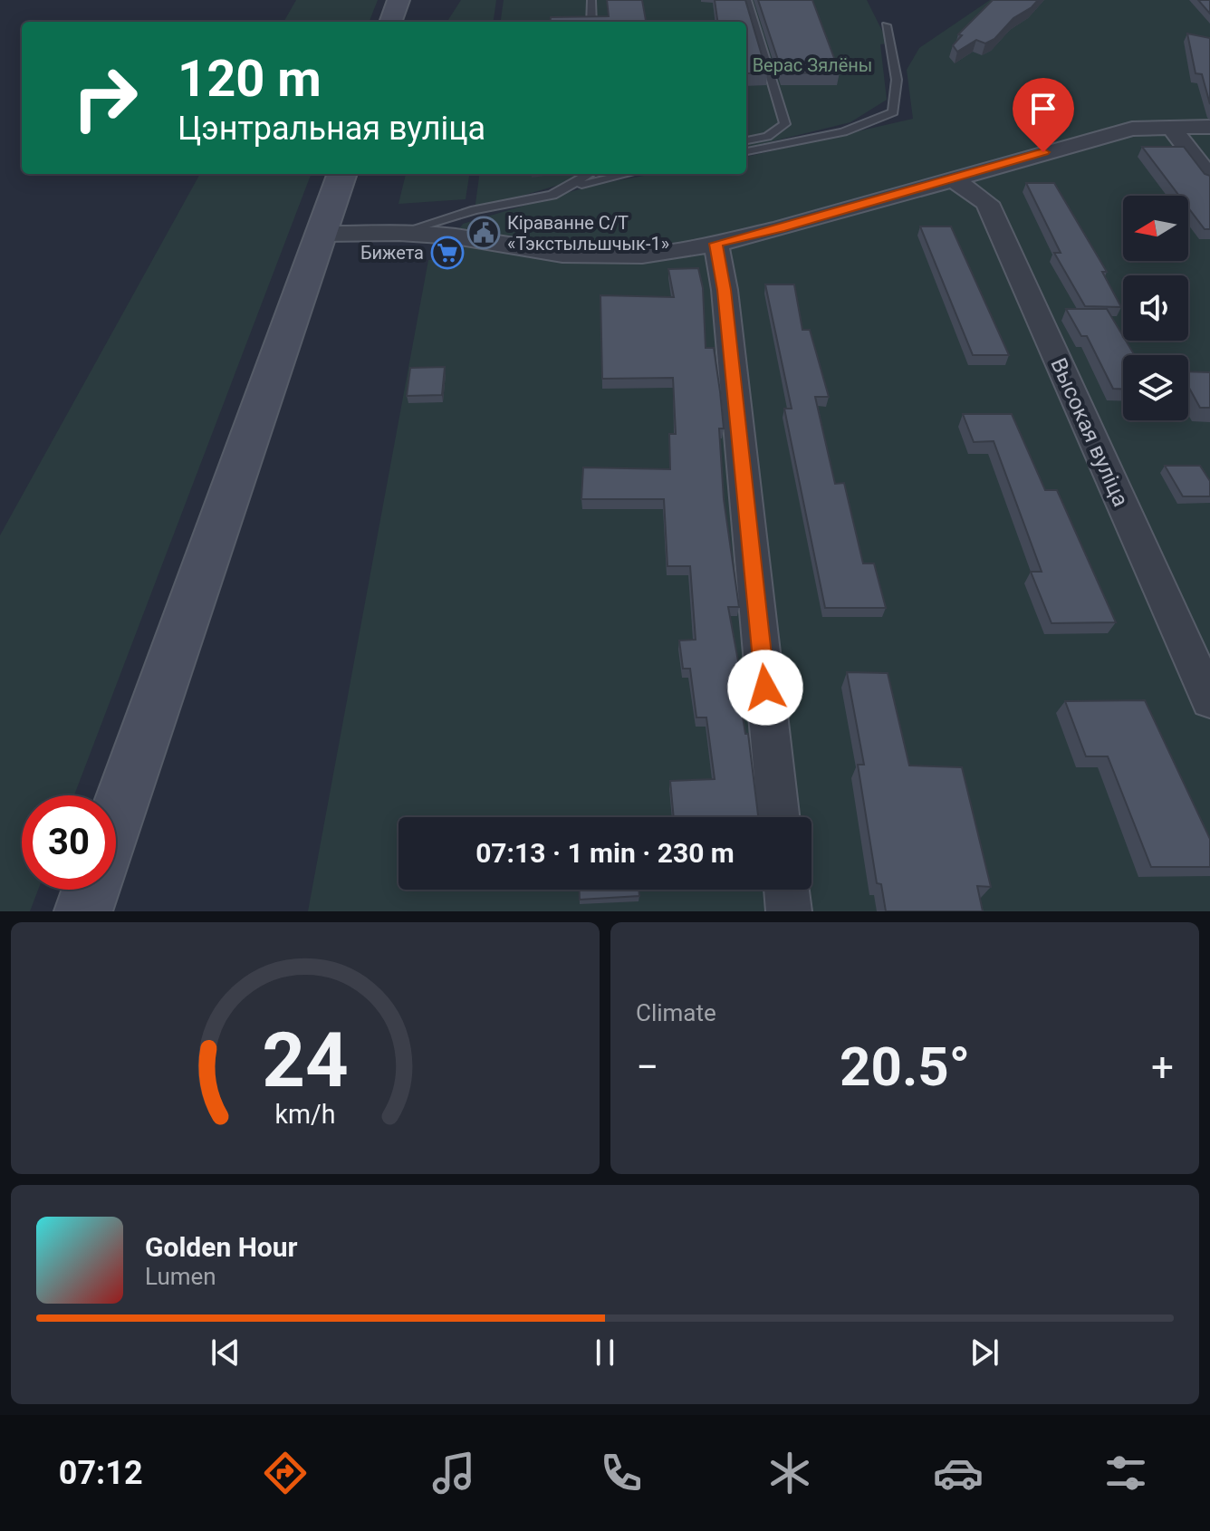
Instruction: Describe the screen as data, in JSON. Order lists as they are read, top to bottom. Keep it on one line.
{"streets":{"street":["Высокая вуліца"]},"parks":["Верас Зялёны"],"places":{"public building":["Кіраванне С/Т «Тэкстыльшчык-1»"],"supermarket":["Бижета"]},"north":"left","page":{"turn":["120 m","Цэнтральная вуліца"],"limit":"30","trip":"07:13 · 1 min · 230 m","tile":"Climate","heat":["−","20.5°","+"],"song":["Golden Hour","Lumen"],"tabs":"07:12","gauge":["24","km/h"]}}
